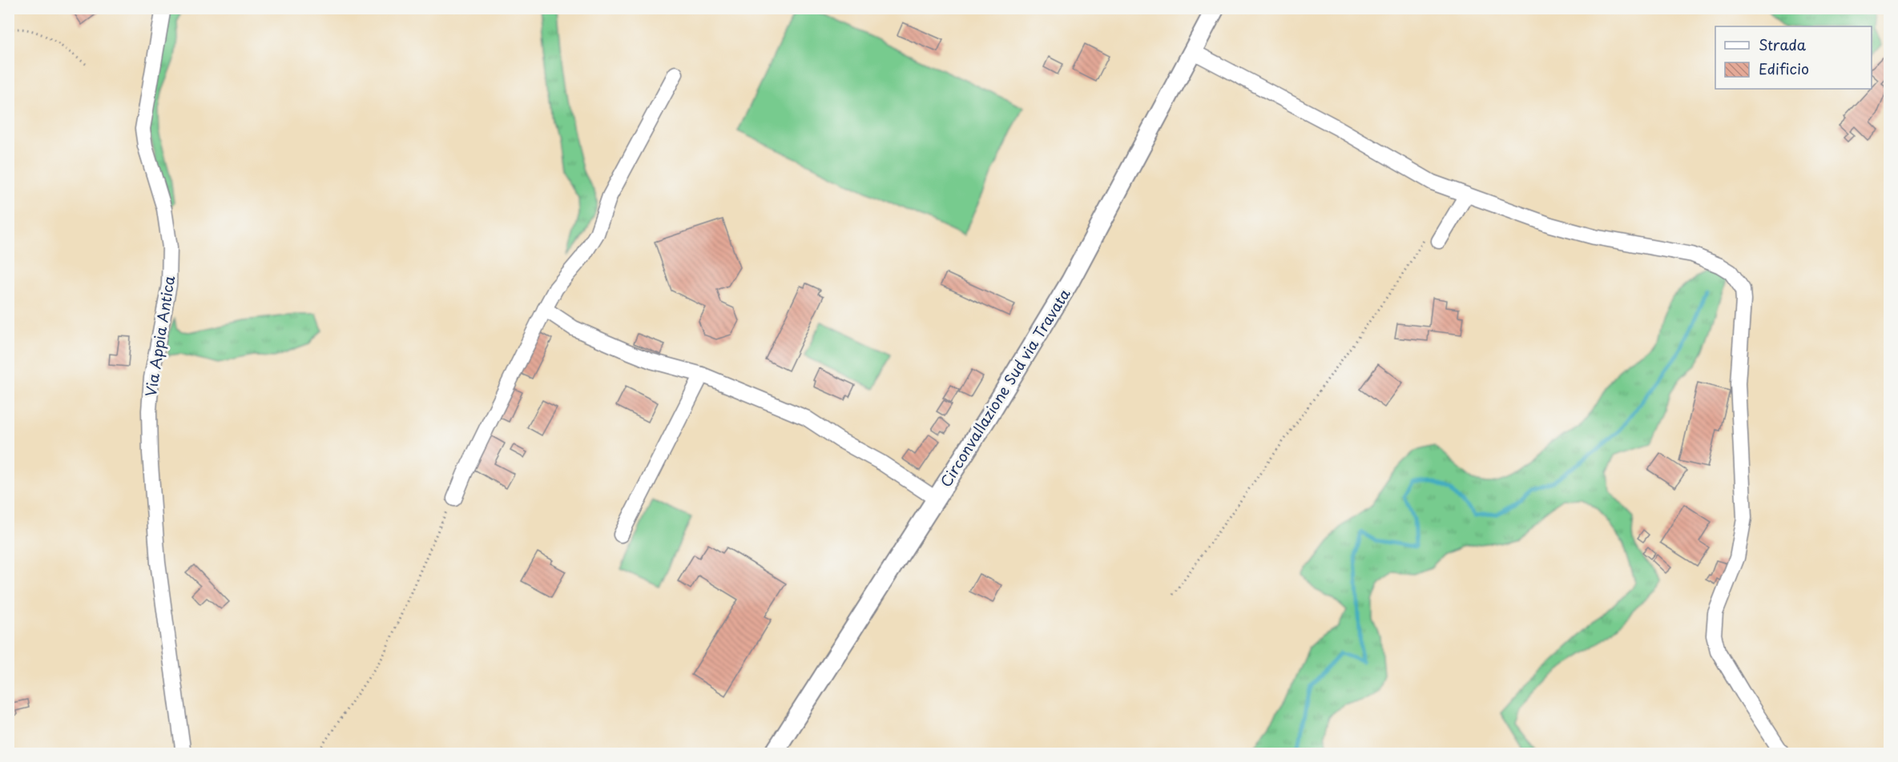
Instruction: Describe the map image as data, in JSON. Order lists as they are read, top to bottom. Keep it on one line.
{"streets":{"street":["Via Appia Antica","Circonvallazione Sud via Travata"]},"legend":["Strada","Edificio"]}
